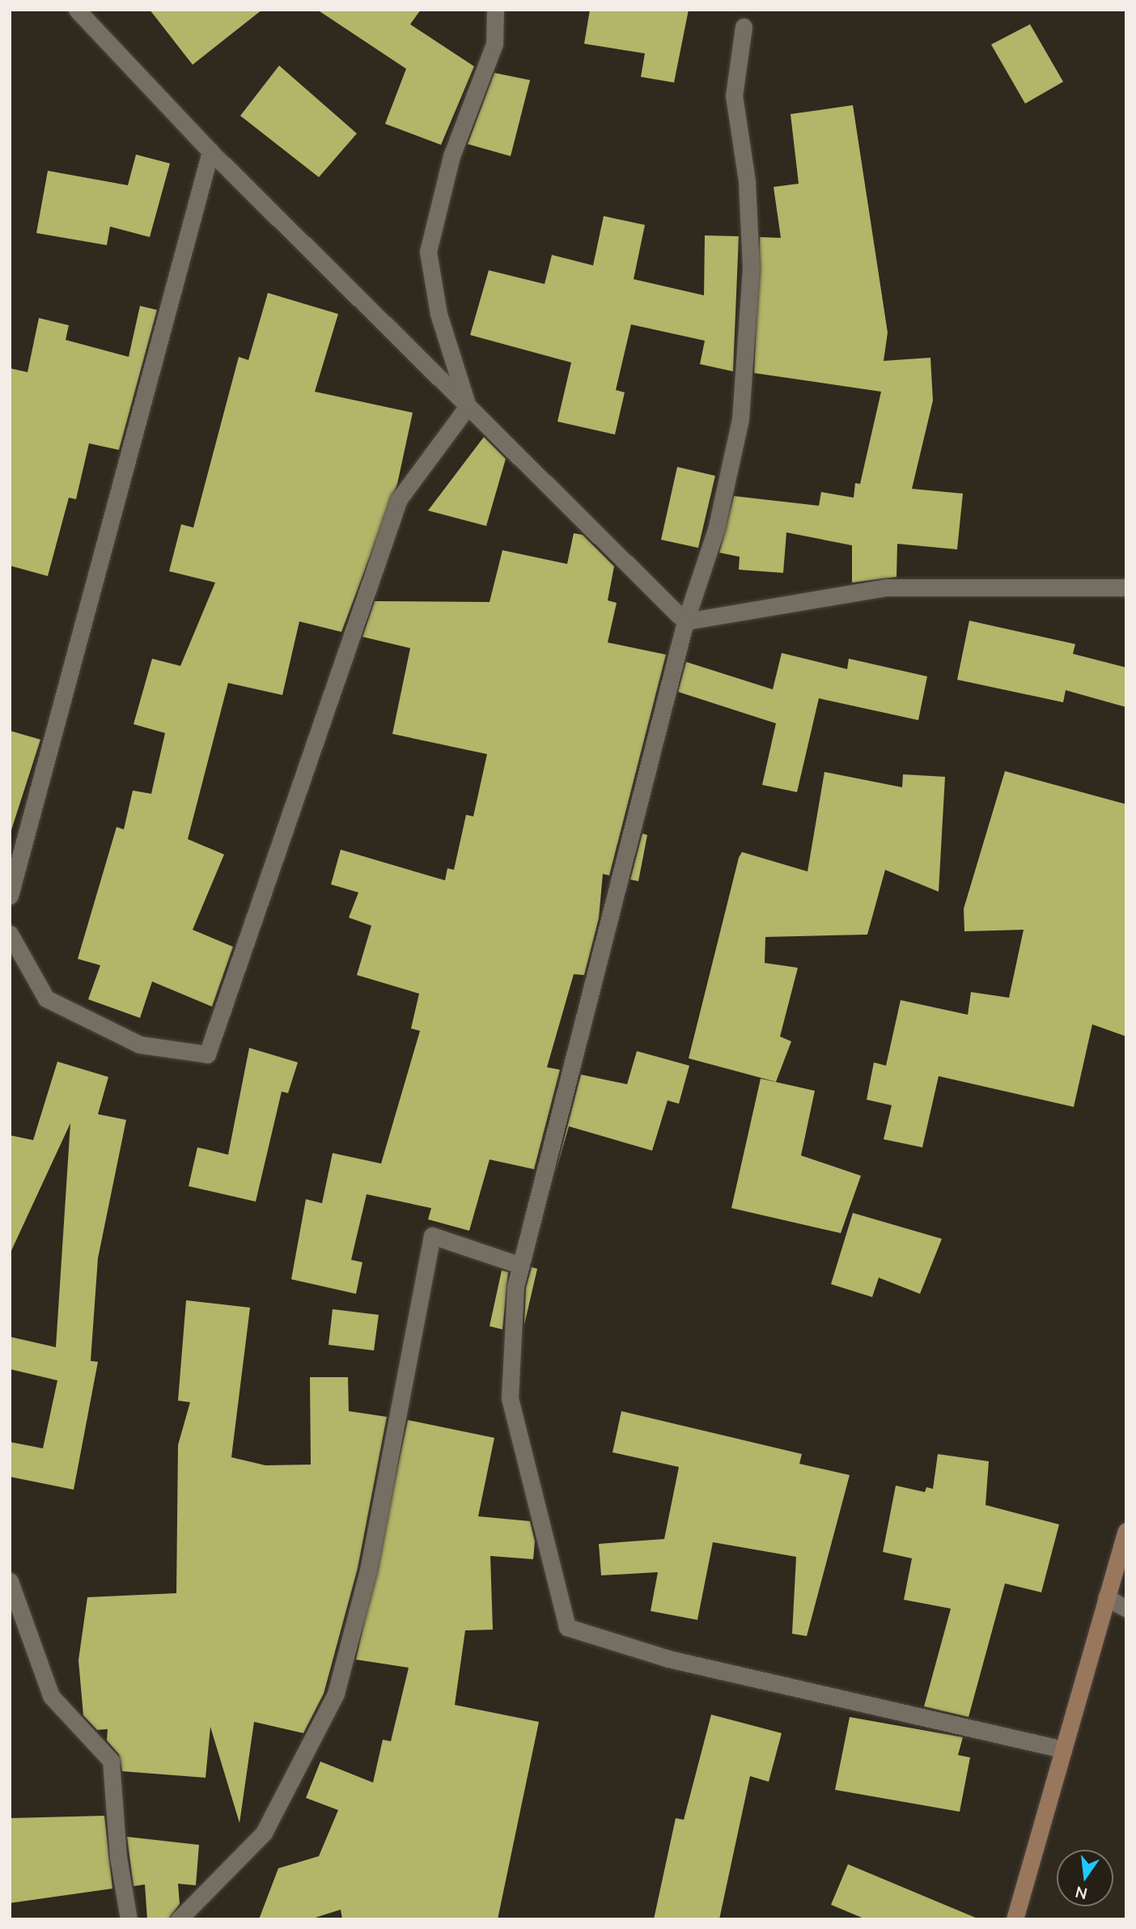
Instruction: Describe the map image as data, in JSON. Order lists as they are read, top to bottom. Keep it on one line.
{"north":"bottom"}
